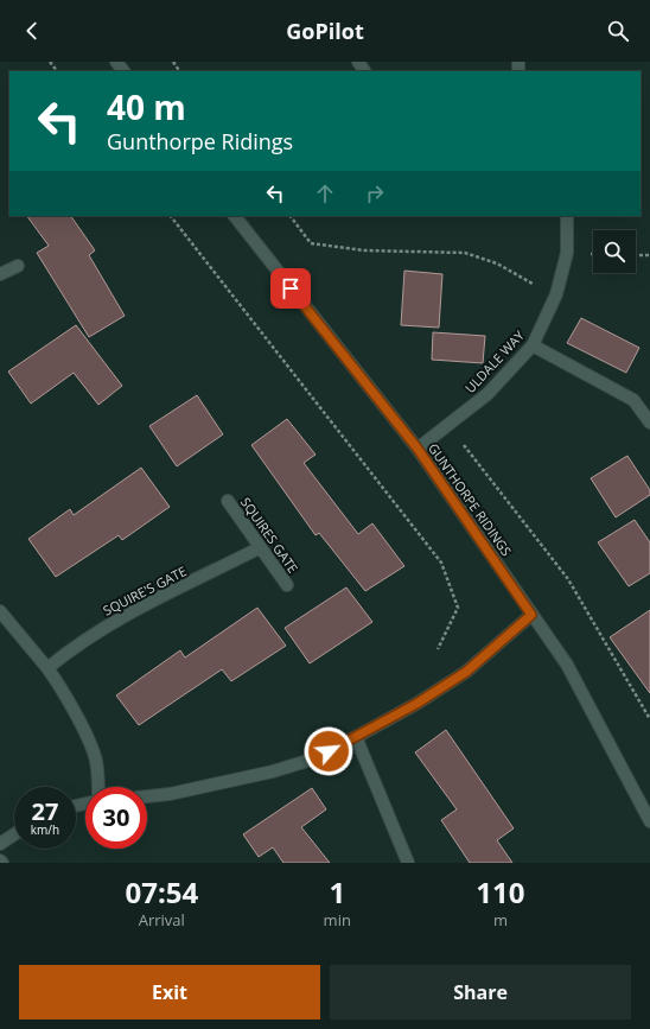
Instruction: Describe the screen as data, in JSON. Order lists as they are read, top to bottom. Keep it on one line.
{"streets":{"street":["ULDALE WAY","GUNTHORPE RIDINGS","SQUIRES GATE","SQUIRE'S GATE"]},"crossings":[["ULDALE WAY","GUNTHORPE RIDINGS"],["SQUIRES GATE","SQUIRE'S GATE"]],"page":{"header":"GoPilot","turn":["40 m","Gunthorpe Ridings"],"speed":"27 km/h","limit":"30","eta":["07:54","Arrival","1","min","110","m"],"buttons":["Exit","Share"]}}
